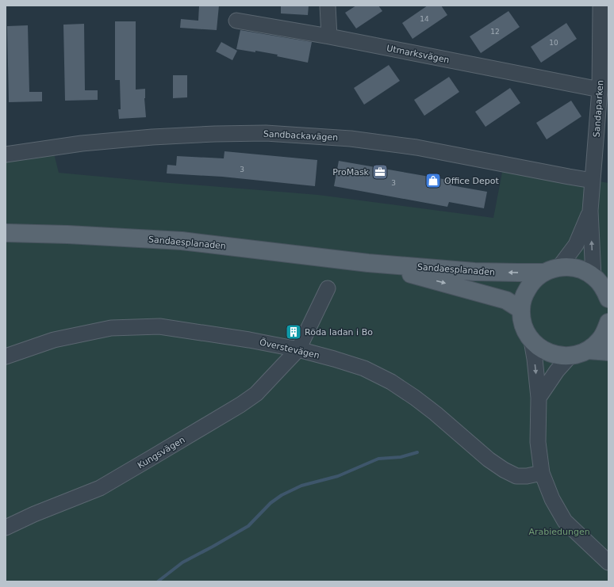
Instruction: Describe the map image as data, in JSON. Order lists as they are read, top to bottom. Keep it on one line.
{"streets":{"main road":["Sandaesplanaden"],"street":["Utmarksvägen","Sandaparken","Sandbackavägen","Överstevägen","Kungsvägen"]},"crossings":[["Utmarksvägen","Sandaparken"],["Sandaparken","Sandbackavägen"],["Sandaparken","Sandaesplanaden"],["Överstevägen","Kungsvägen"]],"parks":["Arabiedungen"],"places":{"office":["ProMask"],"shop":["Office Depot"],"building":["Röda ladan i Bo"]},"house_numbers":["14","12","10","3","3"]}
